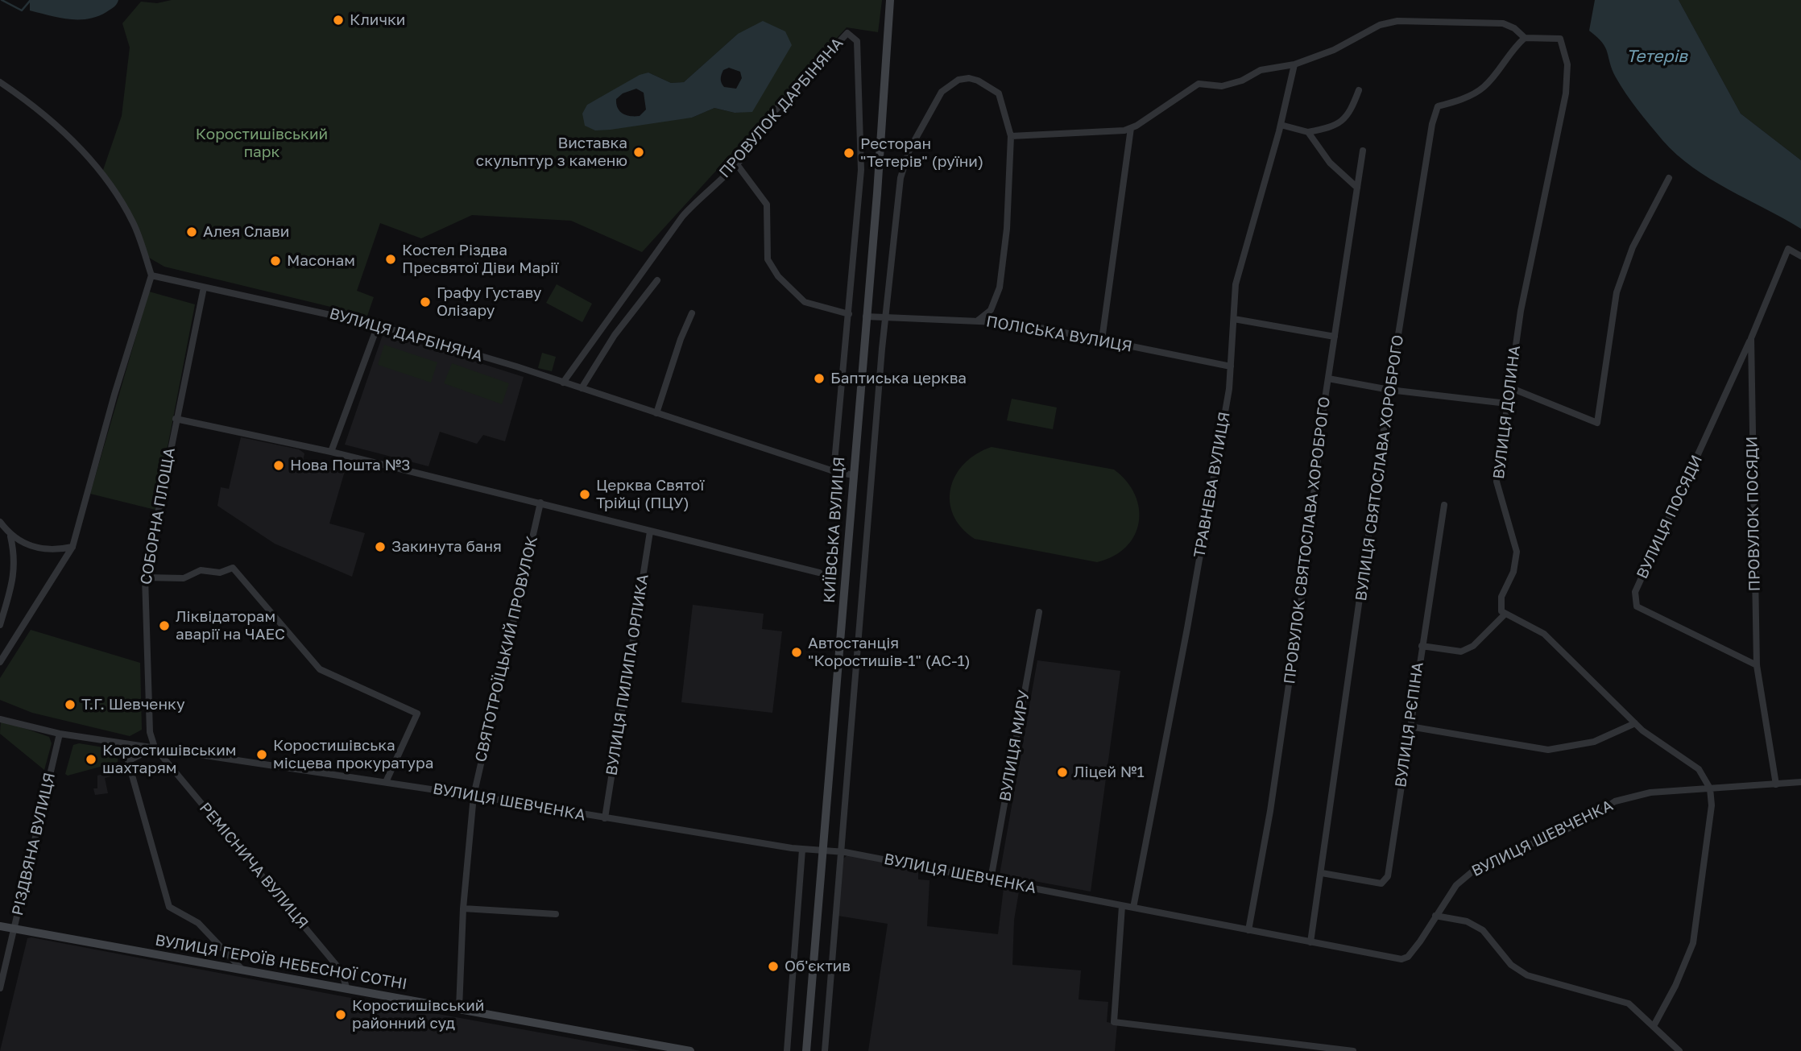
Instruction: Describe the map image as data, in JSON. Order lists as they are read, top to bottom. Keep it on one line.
{"streets":{"main road":["КИЇВСЬКА ВУЛИЦЯ","ВУЛИЦЯ ГЕРОЇВ НЕБЕСНОЇ СОТНІ"],"street":["ПРОВУЛОК ДАРБІНЯНА","ПОЛІСЬКА ВУЛИЦЯ","ВУЛИЦЯ ДАРБІНЯНА","ВУЛИЦЯ ДОЛИНА","ВУЛИЦЯ СВЯТОСЛАВА ХОРОБРОГО","ТРАВНЕВА ВУЛИЦЯ","ПРОВУЛОК ПОСЯДИ","СОБОРНА ПЛОЩА","ВУЛИЦЯ ПОСЯДИ","ПРОВУЛОК СВЯТОСЛАВА ХОРОБРОГО","СВЯТОТРОЇЦЬКИЙ ПРОВУЛОК","ВУЛИЦЯ ПИЛИПА ОРЛИКА","ВУЛИЦЯ РЄПІНА","ВУЛИЦЯ МИРУ","ВУЛИЦЯ ШЕВЧЕНКА","РІЗДВЯНА ВУЛИЦЯ","РЕМІСНИЧА ВУЛИЦЯ"]},"crossings":[["ПРОВУЛОК ДАРБІНЯНА","ВУЛИЦЯ ДАРБІНЯНА"],["ПРОВУЛОК ДАРБІНЯНА","КИЇВСЬКА ВУЛИЦЯ"],["ПОЛІСЬКА ВУЛИЦЯ","ТРАВНЕВА ВУЛИЦЯ"],["ПОЛІСЬКА ВУЛИЦЯ","КИЇВСЬКА ВУЛИЦЯ"],["ВУЛИЦЯ ДАРБІНЯНА","СОБОРНА ПЛОЩА"],["ВУЛИЦЯ ДАРБІНЯНА","КИЇВСЬКА ВУЛИЦЯ"],["ВУЛИЦЯ ДОЛИНА","ВУЛИЦЯ СВЯТОСЛАВА ХОРОБРОГО"],["ВУЛИЦЯ СВЯТОСЛАВА ХОРОБРОГО","ВУЛИЦЯ РЄПІНА"],["ВУЛИЦЯ СВЯТОСЛАВА ХОРОБРОГО","ВУЛИЦЯ ШЕВЧЕНКА"],["ТРАВНЕВА ВУЛИЦЯ","ВУЛИЦЯ ШЕВЧЕНКА"],["ПРОВУЛОК ПОСЯДИ","ВУЛИЦЯ ПОСЯДИ"],["ПРОВУЛОК ПОСЯДИ","ВУЛИЦЯ ШЕВЧЕНКА"],["СОБОРНА ПЛОЩА","ВУЛИЦЯ ШЕВЧЕНКА"],["СОБОРНА ПЛОЩА","РЕМІСНИЧА ВУЛИЦЯ"],["КИЇВСЬКА ВУЛИЦЯ","ВУЛИЦЯ ШЕВЧЕНКА"],["ПРОВУЛОК СВЯТОСЛАВА ХОРОБРОГО","ВУЛИЦЯ ШЕВЧЕНКА"],["СВЯТОТРОЇЦЬКИЙ ПРОВУЛОК","ВУЛИЦЯ ШЕВЧЕНКА"],["СВЯТОТРОЇЦЬКИЙ ПРОВУЛОК","ВУЛИЦЯ ГЕРОЇВ НЕБЕСНОЇ СОТНІ"],["ВУЛИЦЯ ПИЛИПА ОРЛИКА","ВУЛИЦЯ ШЕВЧЕНКА"],["ВУЛИЦЯ МИРУ","ВУЛИЦЯ ШЕВЧЕНКА"],["ВУЛИЦЯ ШЕВЧЕНКА","РІЗДВЯНА ВУЛИЦЯ"],["ВУЛИЦЯ ШЕВЧЕНКА","РЕМІСНИЧА ВУЛИЦЯ"],["РІЗДВЯНА ВУЛИЦЯ","ВУЛИЦЯ ГЕРОЇВ НЕБЕСНОЇ СОТНІ"],["РЕМІСНИЧА ВУЛИЦЯ","ВУЛИЦЯ ГЕРОЇВ НЕБЕСНОЇ СОТНІ"]],"water":["Тетерів"],"parks":["Коростишівський парк"],"places":["Клички","Виставка скульптур з каменю","Ресторан \"Тетерів\" (руїни)","Алея Слави","Костел Різдва Пресвятої Діви Марії","Масонам","Графу Густаву Олізару","Баптиська церква","Нова Пошта №3","Церква Святої Трійці (ПЦУ)","Закинута баня","Ліквідаторам аварії на ЧАЕС","Автостанція \"Коростишів-1\" (АС-1)","Т.Г. Шевченку","Коростишівська місцева прокуратура","Коростишівським шахтарям","Ліцей №1","Об'єктив","Коростишівський районний суд"]}
